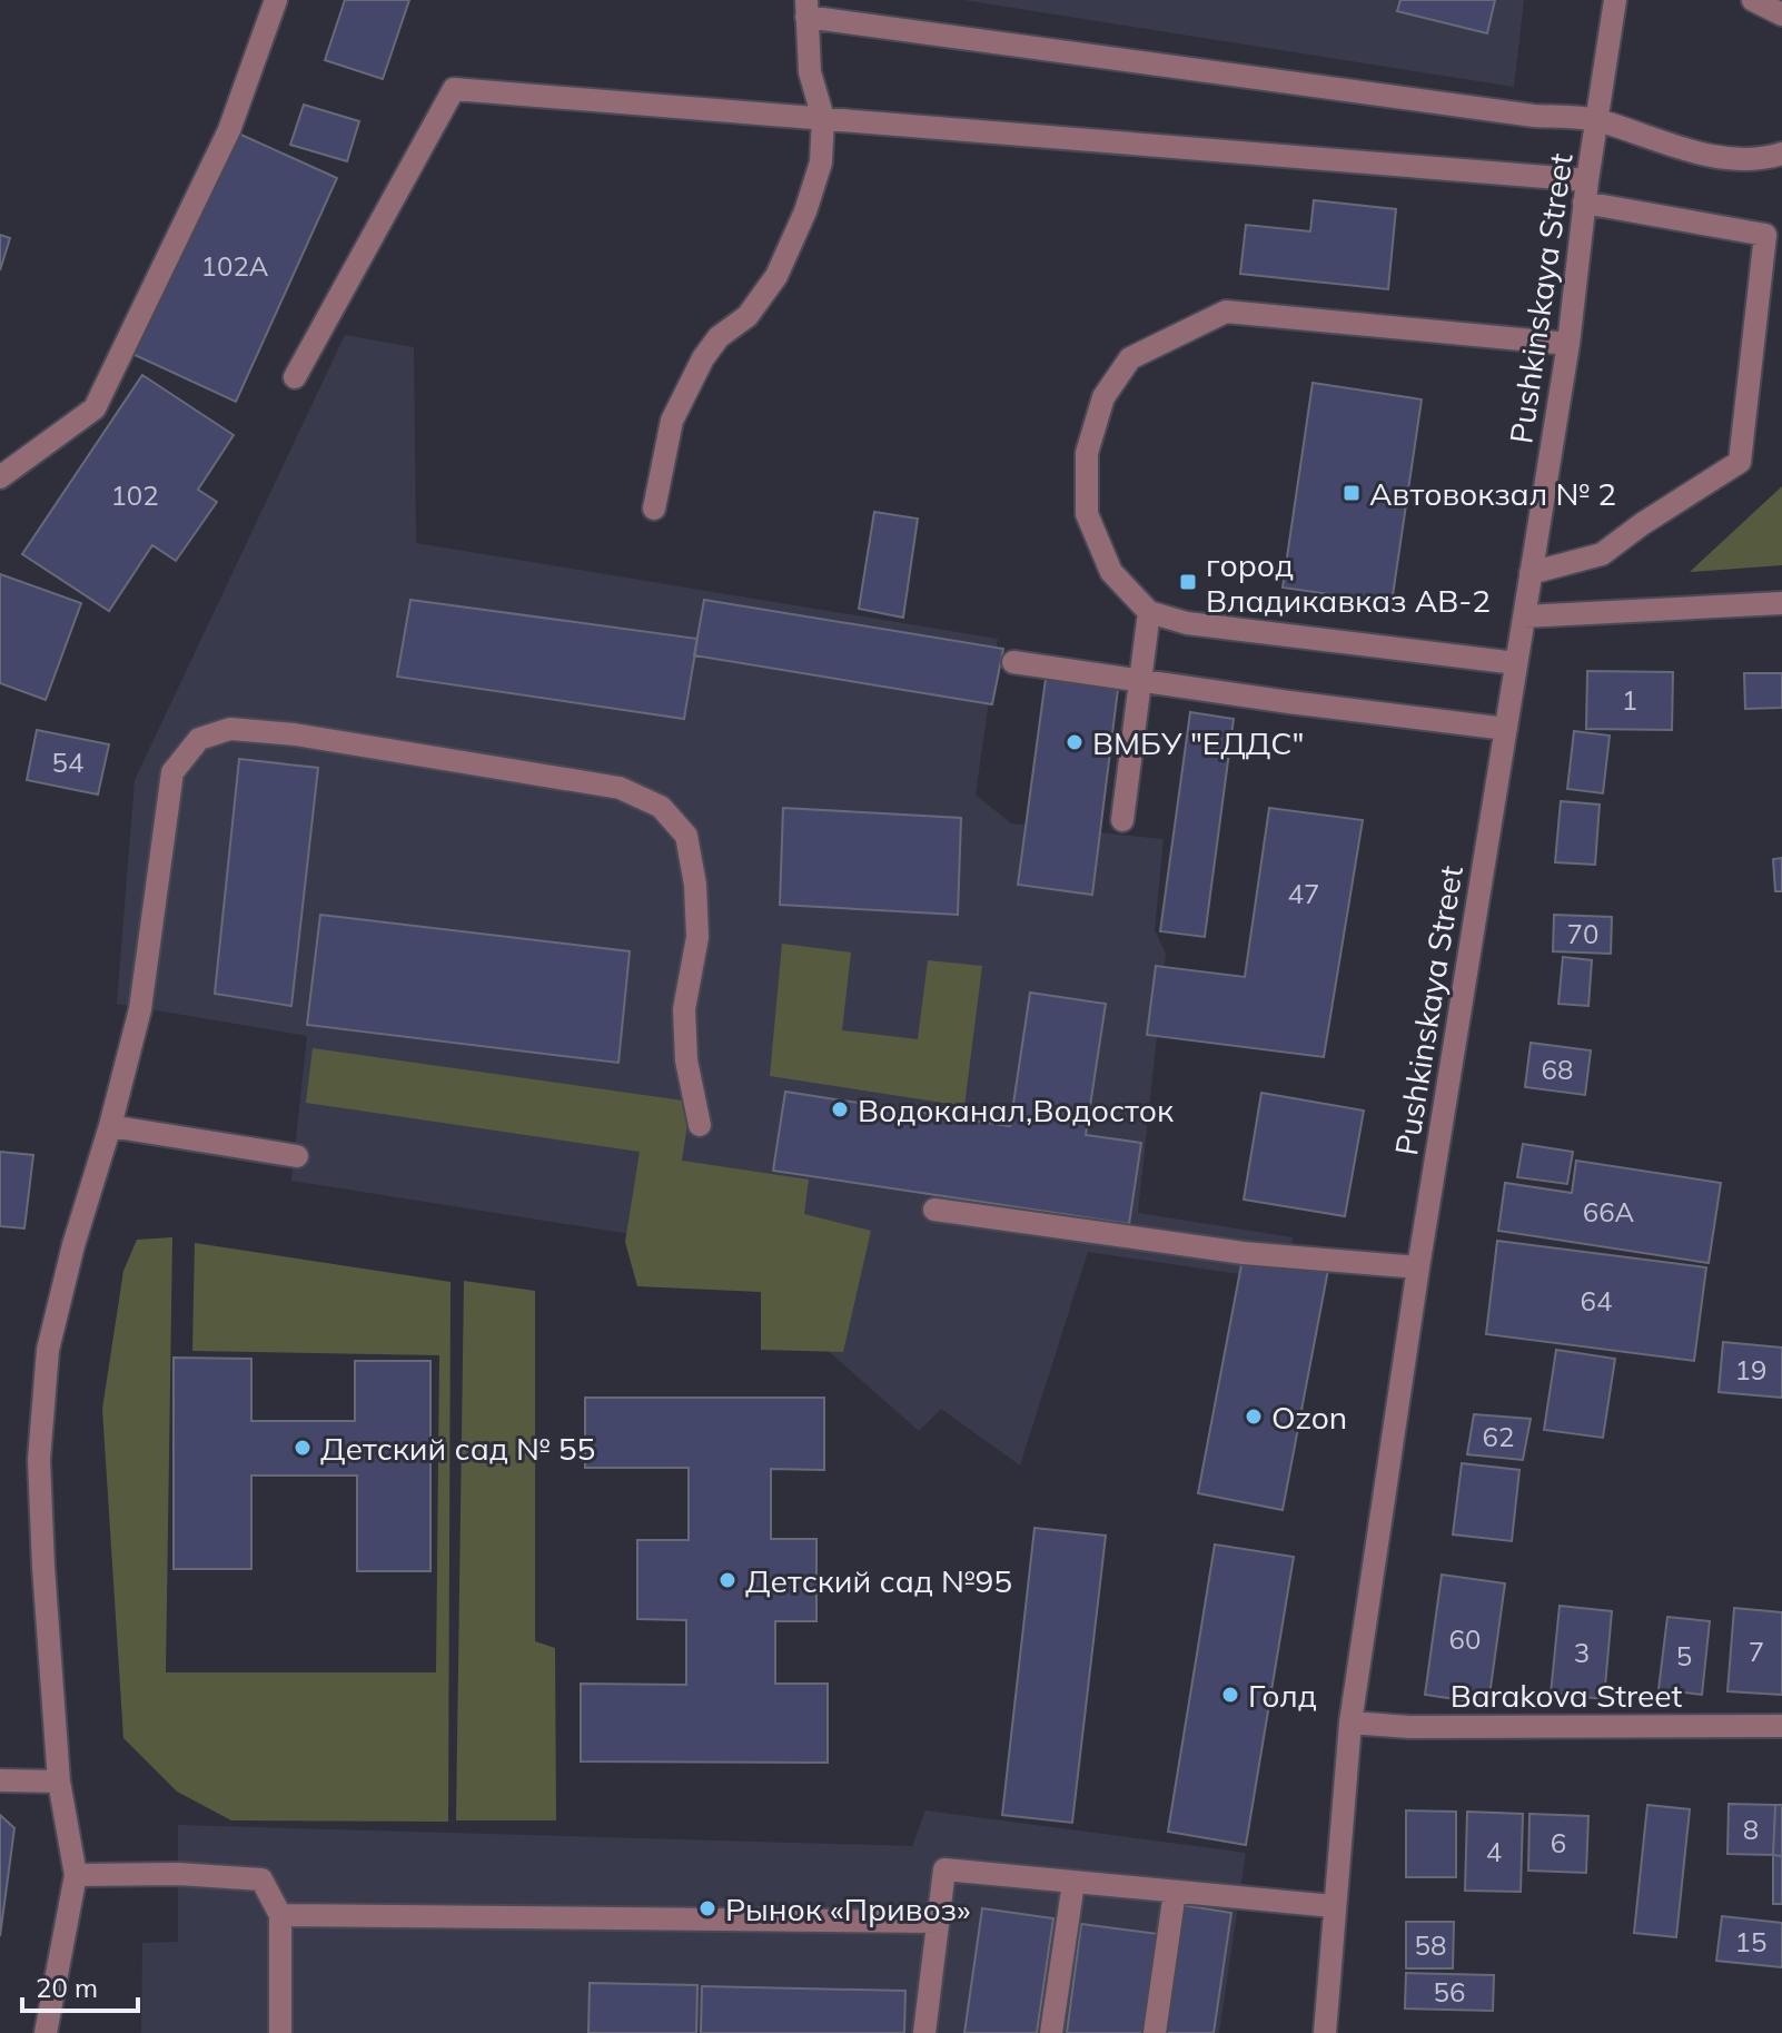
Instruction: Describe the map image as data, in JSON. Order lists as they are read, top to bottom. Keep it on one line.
{"streets":{"street":["Pushkinskaya Street","Barakova Street"]},"crossings":[["Pushkinskaya Street","Barakova Street"]],"places":{"transit":["Автовокзал № 2","город Владикавказ АВ-2"],"other":["ВМБУ \"ЕДДС\"","Водоканал,Водосток","Ozon","Детский сад № 55","Детский сад №95","Голд","Рынок «Привоз»"]},"house_numbers":["102А","102","1","54","47","70","68","66А","64","19","62","60","7","3","5","8","6","4","15","58","56"],"scale_bar":"20 m"}
